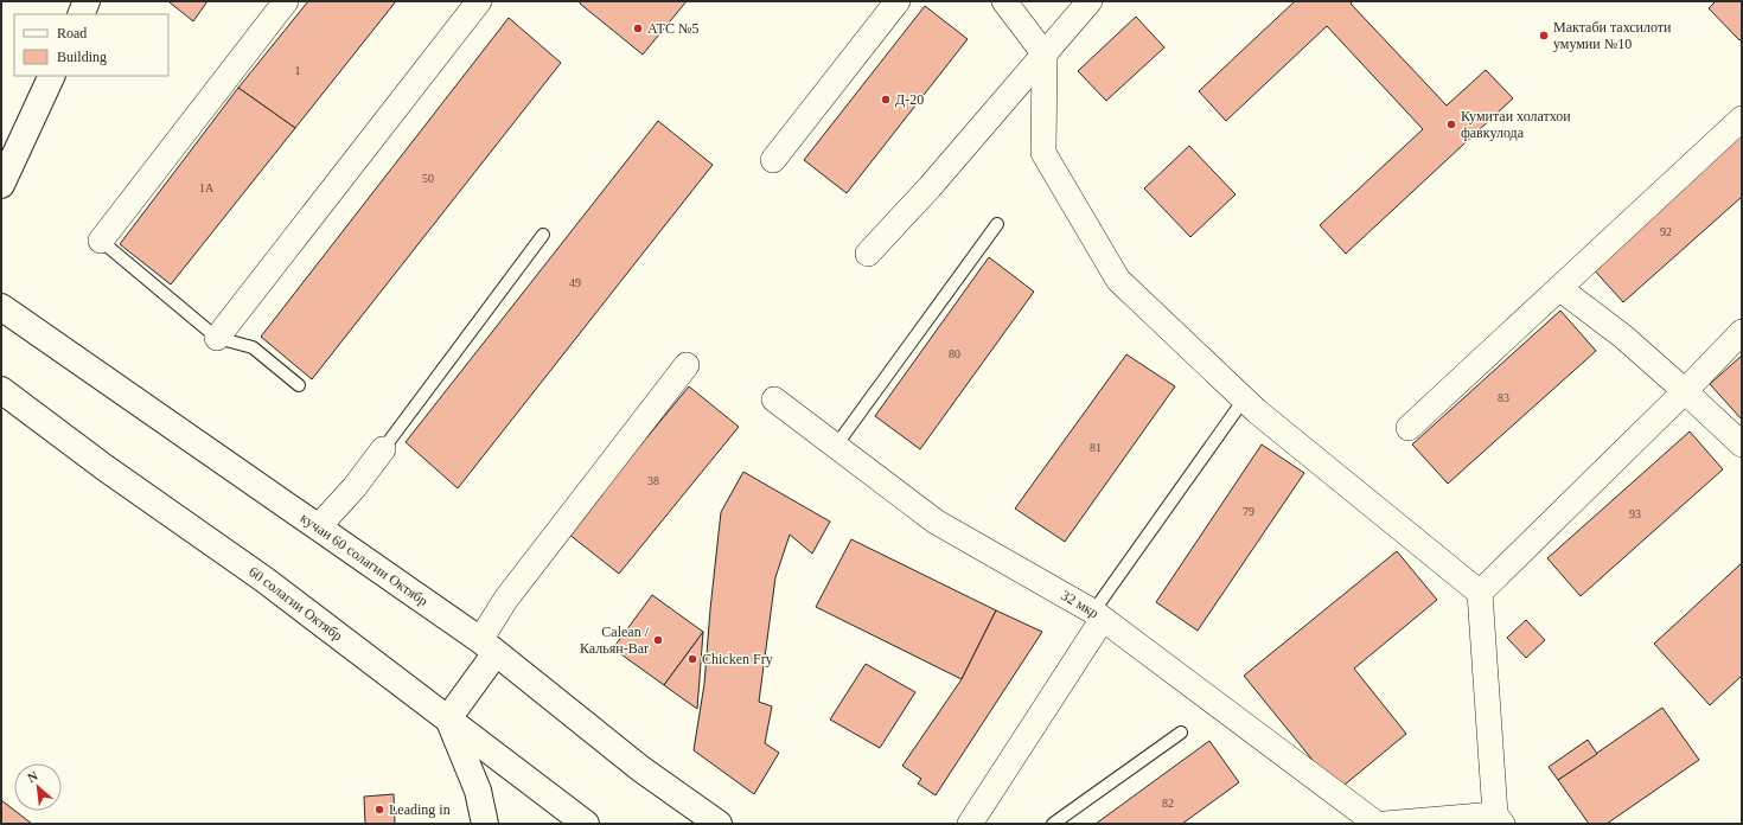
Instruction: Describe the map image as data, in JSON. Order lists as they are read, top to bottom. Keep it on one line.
{"streets":{"main road":["кучаи 60 солагии Октябр","60 солагии Октябр"],"street":["32 мкр"]},"places":["АТС №5","Мактаби тахсилоти умумии №10","Д-20","Кумитаи холатхои фавкулода","Calean / Кальян-Bar","Chicken Fry","Leading in"],"house_numbers":["1","50","1А","92","49","80","83","81","38","79","93","82"],"legend":["Road","Building"],"north":"top left"}
